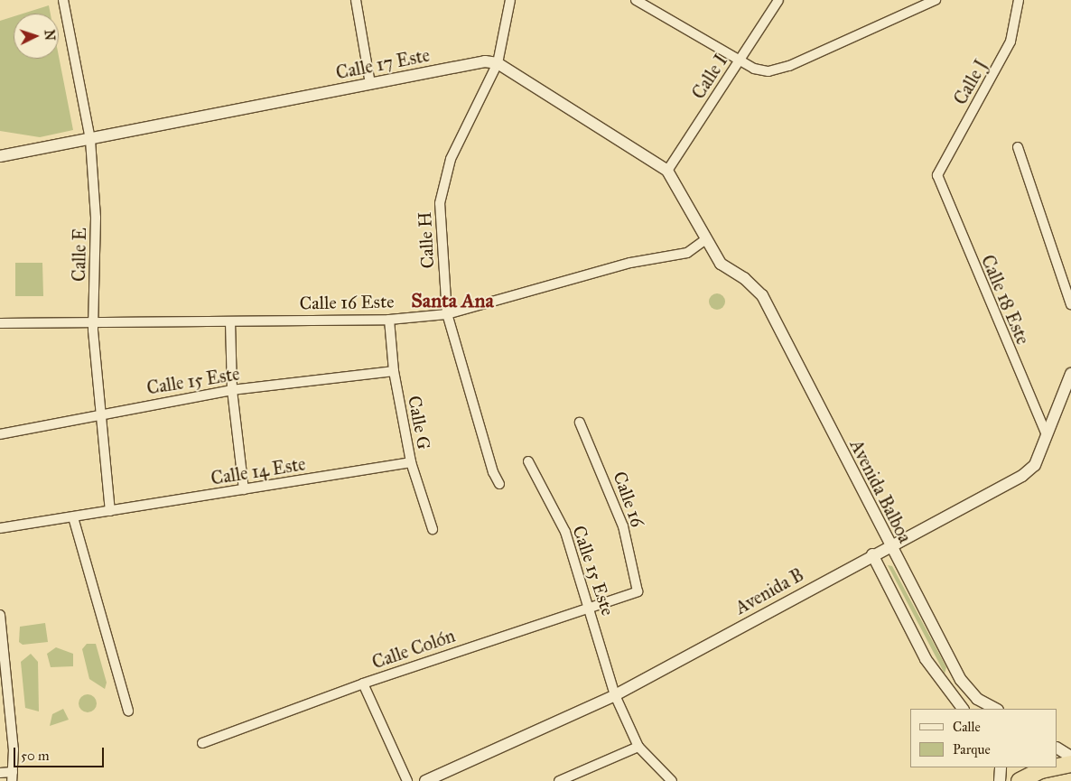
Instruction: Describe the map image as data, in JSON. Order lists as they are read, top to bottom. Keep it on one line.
{"streets":{"street":["Calle 17 Este","Calle I","Calle J","Calle H","Calle E","Calle 18 Este","Calle 16 Este","Calle 15 Este","Calle G","Calle 14 Este","Avenida Balboa","Calle 16","Avenida B","Calle Colón"]},"crossings":[["Calle 17 Este","Calle H"],["Calle 17 Este","Calle E"],["Calle J","Calle 18 Este"],["Calle H","Calle 16 Este"],["Calle E","Calle 16 Este"],["Calle E","Calle 15 Este"],["Calle E","Calle 14 Este"],["Calle 18 Este","Avenida B"],["Calle 16 Este","Calle G"],["Calle 16 Este","Avenida Balboa"],["Calle 15 Este","Calle G"],["Calle 15 Este","Avenida B"],["Calle 15 Este","Calle Colón"],["Calle G","Calle 14 Este"],["Avenida Balboa","Avenida B"],["Calle 16","Calle Colón"]],"districts":["Santa Ana"],"legend":["Calle","Parque"],"scale_bar":"50 m","north":"right"}
